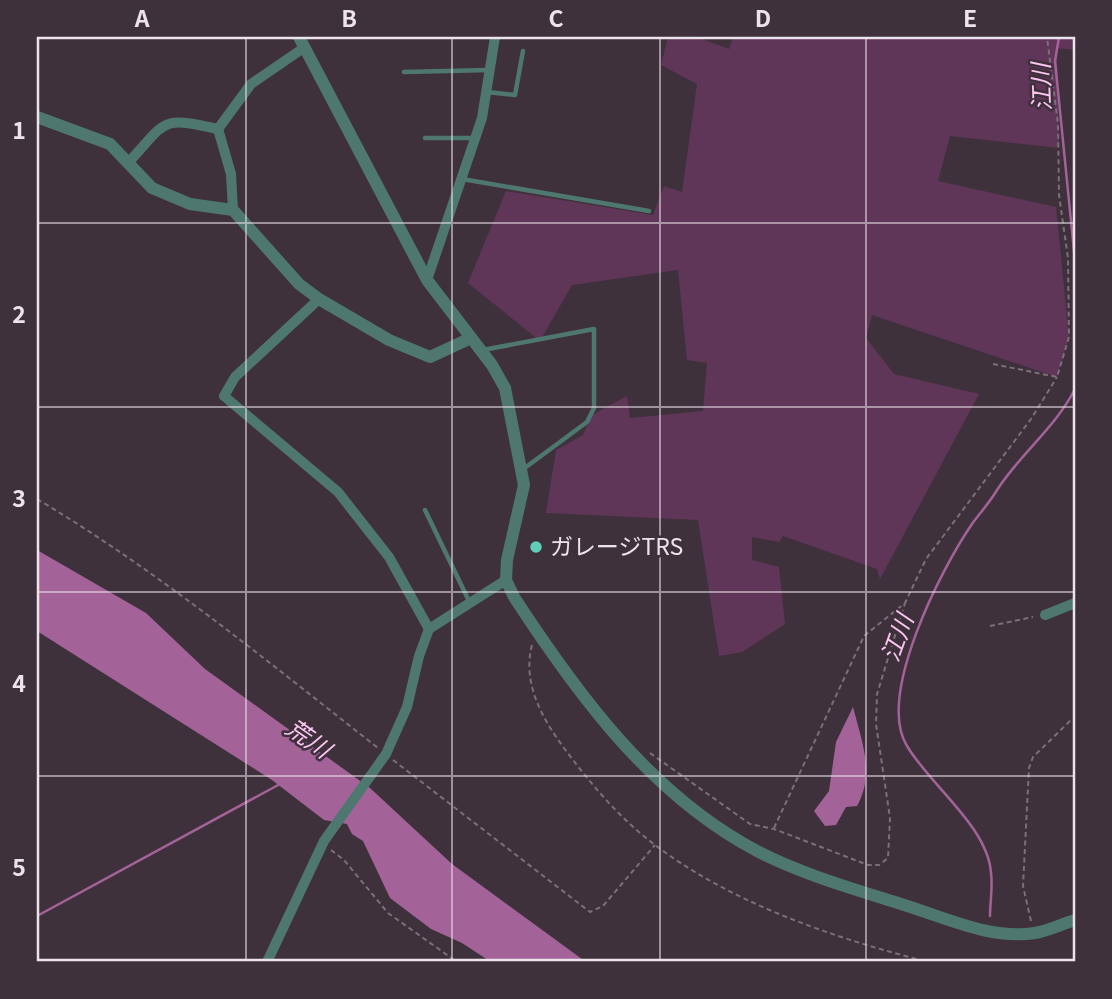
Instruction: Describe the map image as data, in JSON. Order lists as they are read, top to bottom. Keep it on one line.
{"water":["江川","荒川"],"places":["ガレージTRS"],"grid":{"columns":["A","B","C","D","E"],"rows":["1","2","3","4","5"]}}
